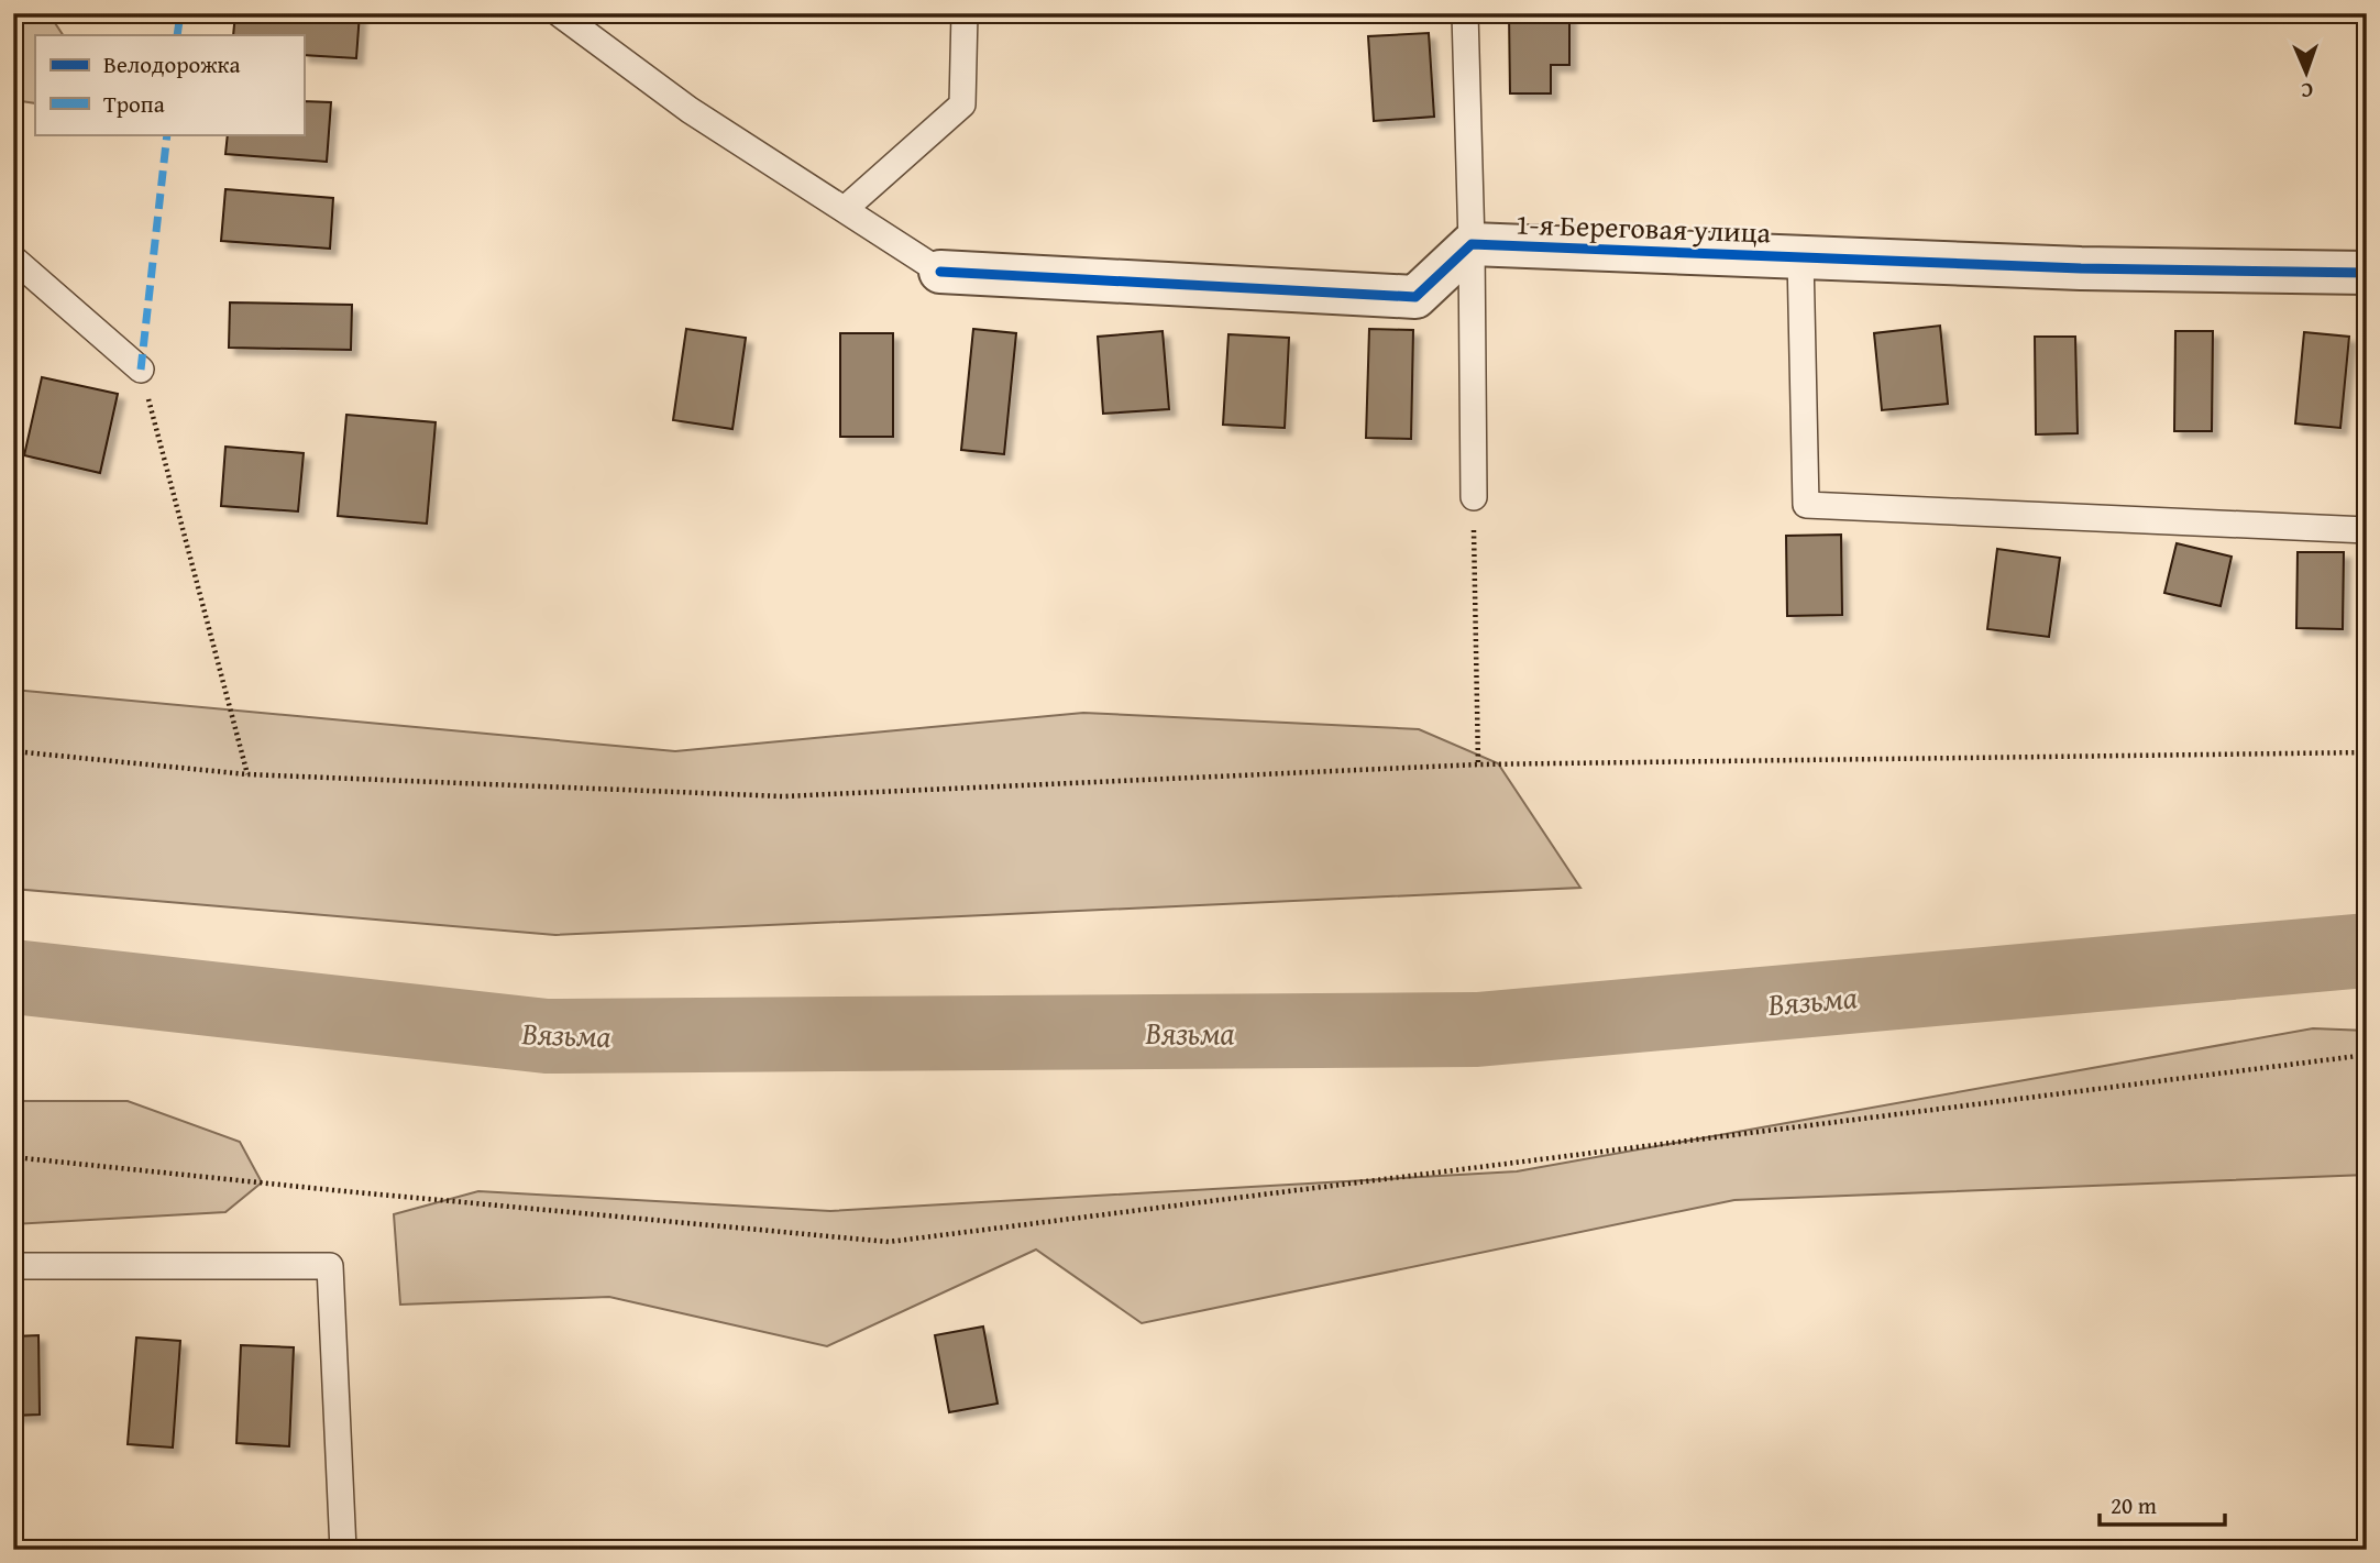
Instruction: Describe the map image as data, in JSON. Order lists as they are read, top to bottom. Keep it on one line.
{"streets":{"street":["1-я Береговая улица"]},"water":["Вязьма"],"legend":["Велодорожка","Тропа"],"scale_bar":"20 m","north":"bottom"}
